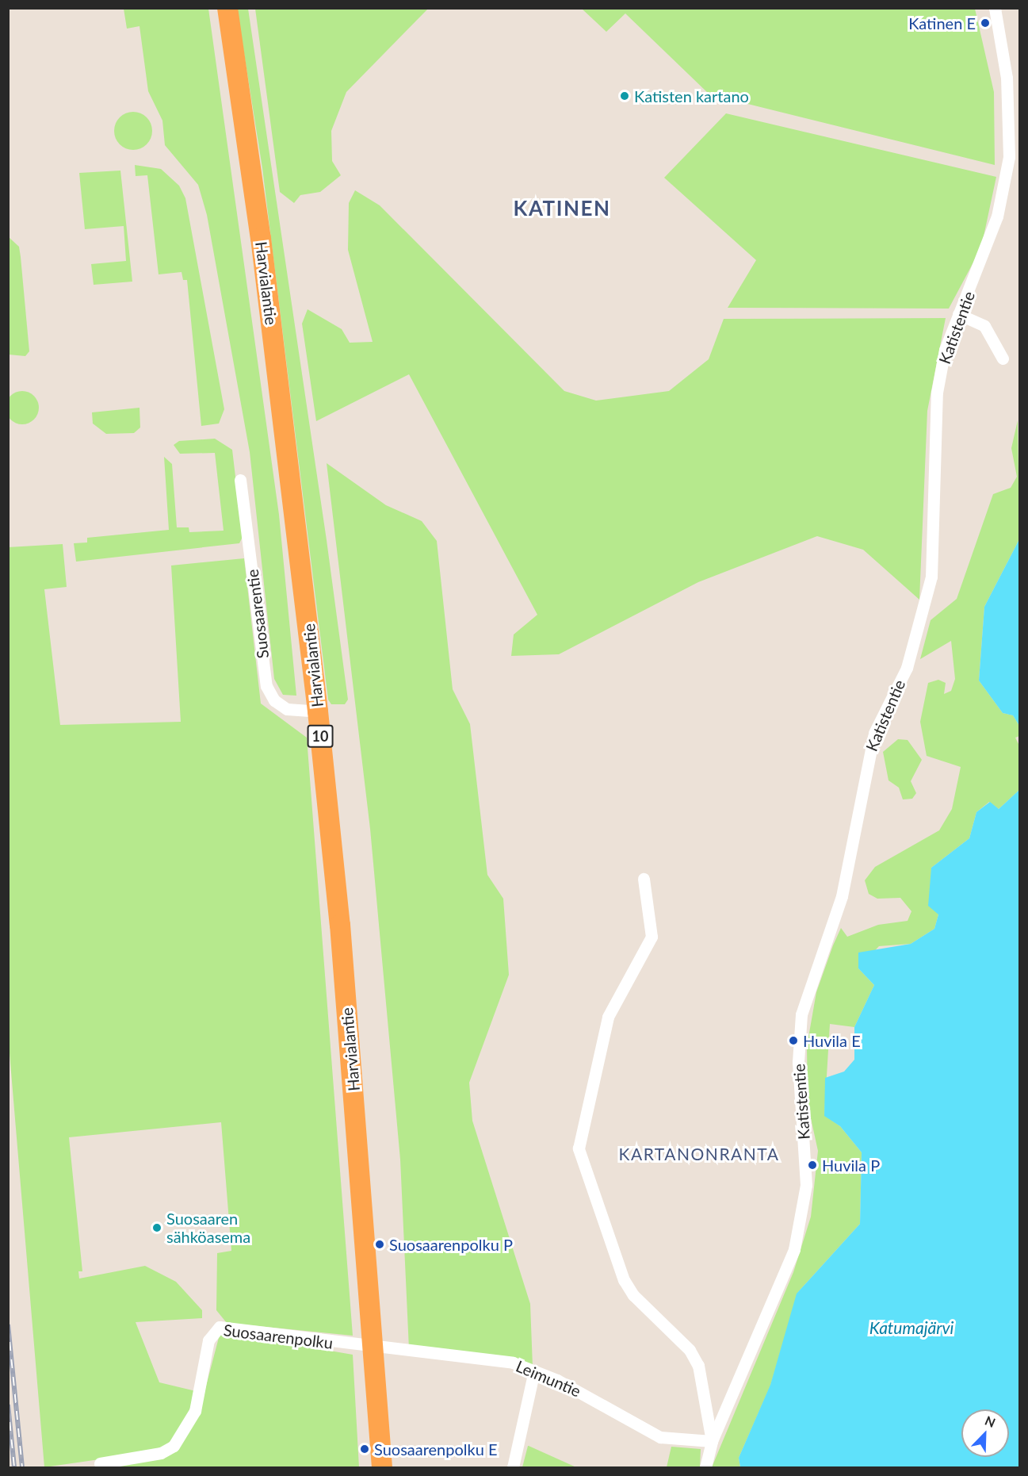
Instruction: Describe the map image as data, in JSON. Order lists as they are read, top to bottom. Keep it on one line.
{"streets":{"highway":["Harvialantie","10"],"street":["Katistentie","Suosaarentie","Suosaarenpolku","Leimuntie"]},"crossings":[["Harvialantie","Suosaarentie"],["Harvialantie","Suosaarenpolku"],["Harvialantie","Leimuntie"],["Katistentie","Leimuntie"],["Suosaarenpolku","Leimuntie"]],"districts":["KATINEN","KARTANONRANTA"],"water":["Katumajärvi"],"places":["Katinen E","Katisten kartano","Huvila E","Huvila P","Suosaaren sähköasema","Suosaarenpolku P","Suosaarenpolku E"],"north":"top right"}
